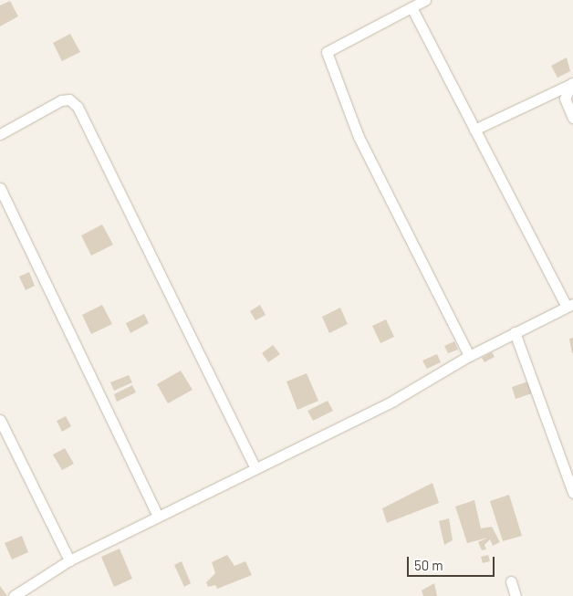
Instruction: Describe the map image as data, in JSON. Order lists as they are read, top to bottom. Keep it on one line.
{"scale_bar":"50 m"}
